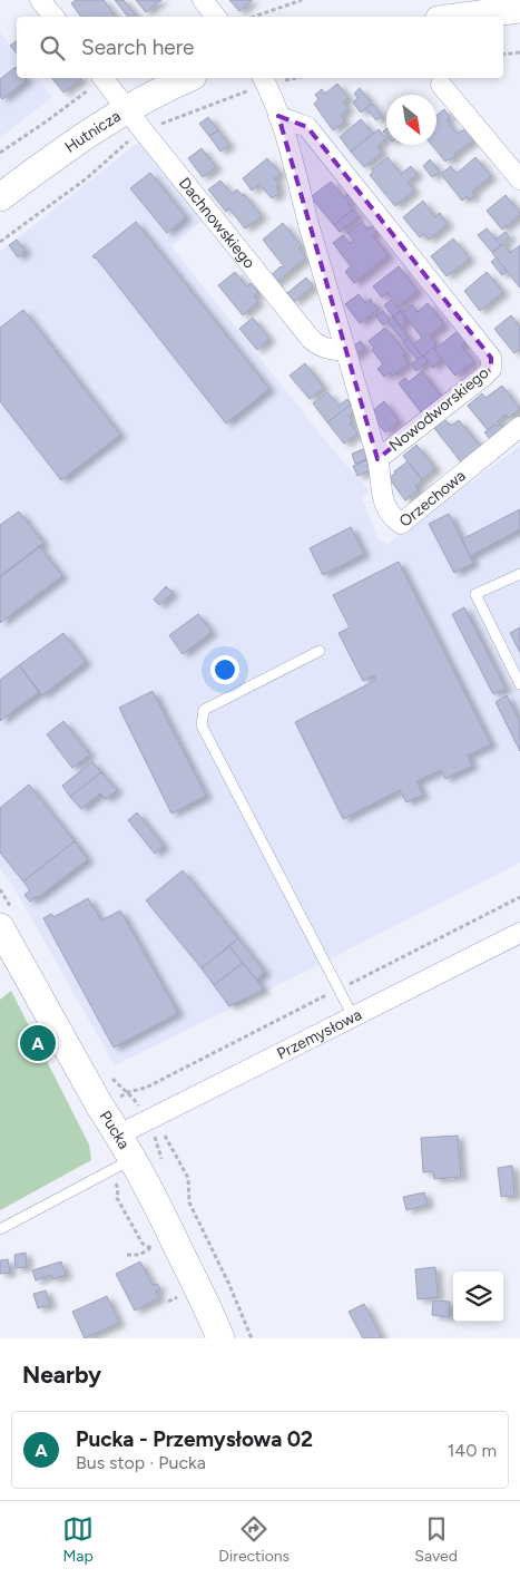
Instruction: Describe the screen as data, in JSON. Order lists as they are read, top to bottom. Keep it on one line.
{"streets":{"street":["Hutnicza","Dachnowskiego","Nowodworskiego","Orzechowa","Przemysłowa","Pucka"]},"crossings":[["Hutnicza","Dachnowskiego"],["Dachnowskiego","Nowodworskiego"],["Nowodworskiego","Orzechowa"],["Przemysłowa","Pucka"]],"north":"bottom right","page":{"search":"Search here","pins":"A","heading":"Nearby","list":[{"mark":"A","name":"Pucka - Przemysłowa 02","note":"Bus stop · Pucka","value":"140 m"}],"nav":["Map","Directions","Saved"]}}
